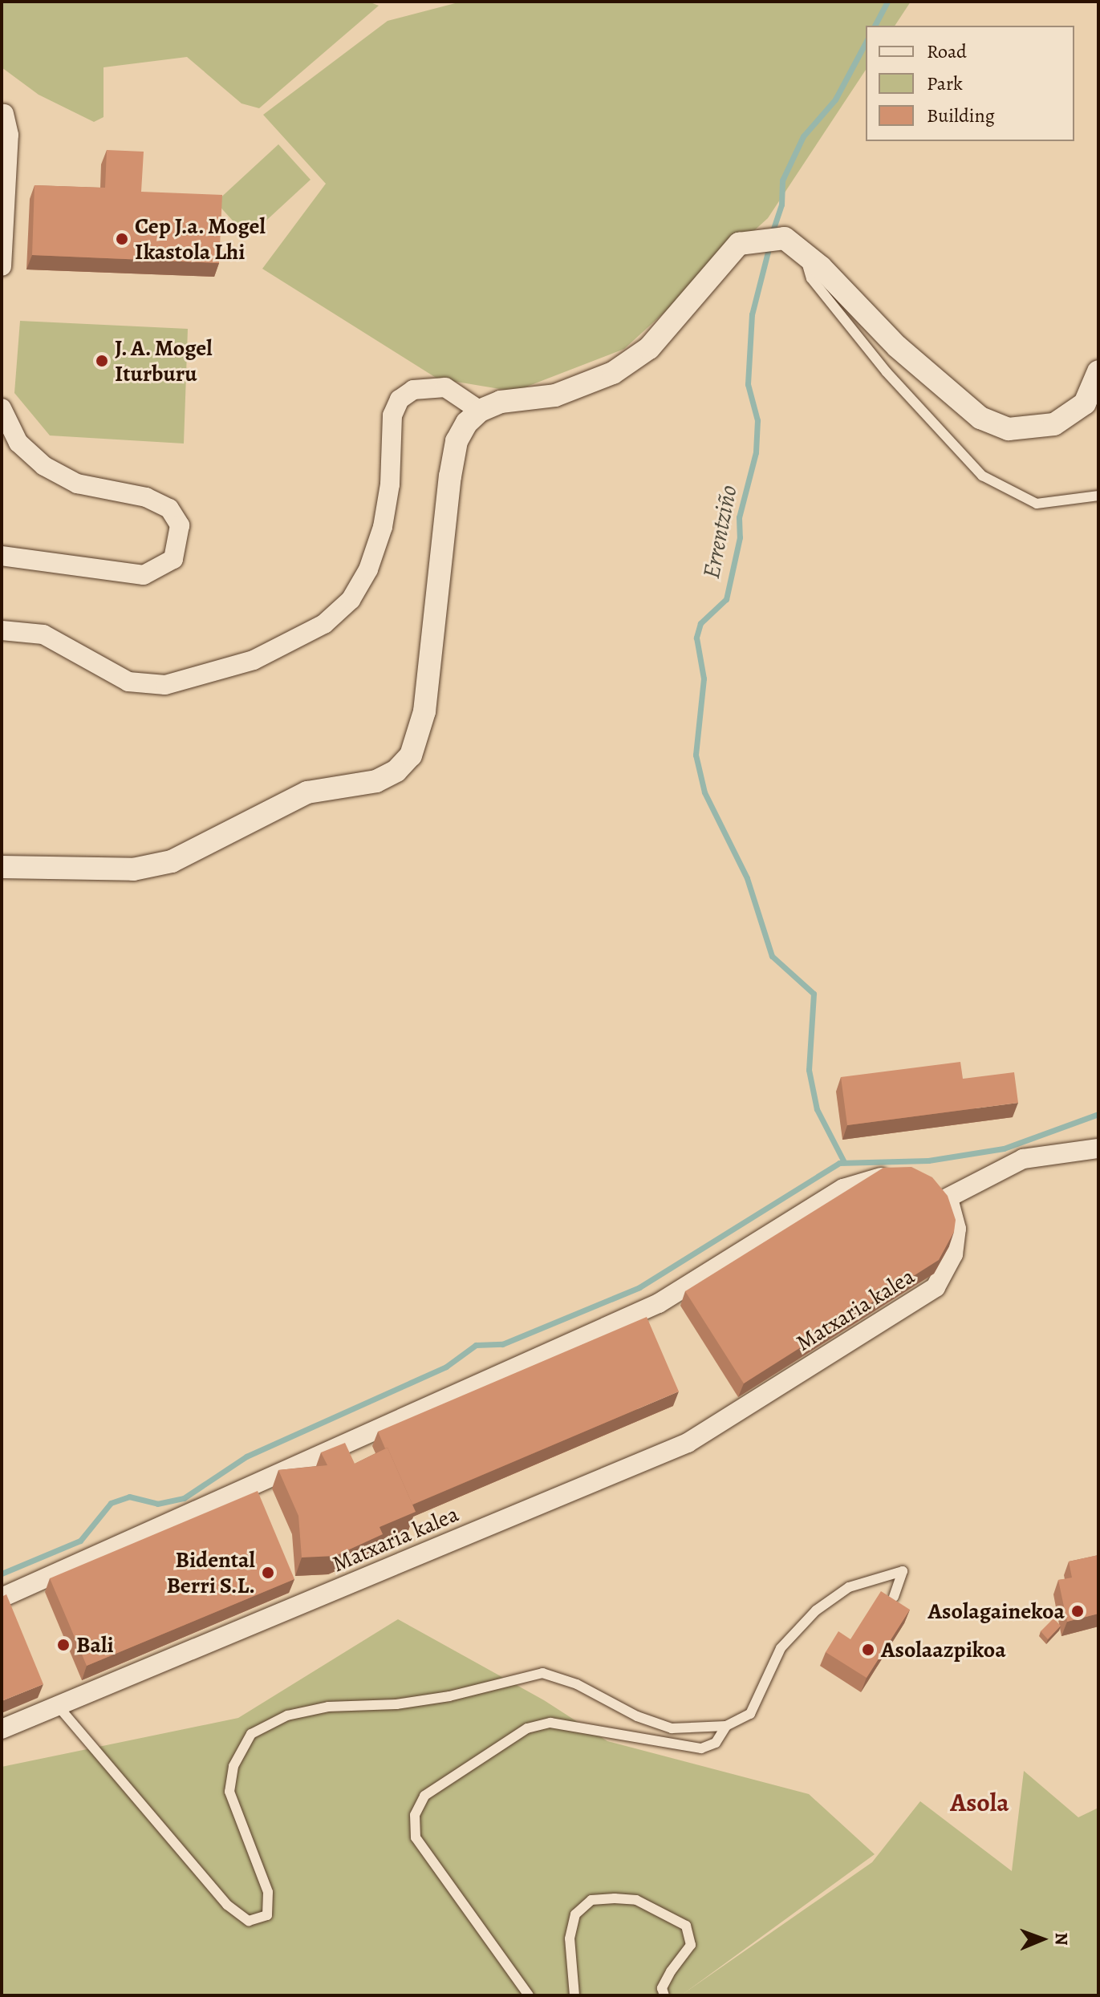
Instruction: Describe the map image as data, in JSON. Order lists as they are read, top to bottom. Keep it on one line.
{"streets":{"street":["Matxaria kalea"]},"districts":["Asola"],"water":["Errentziño"],"places":["Cep J.a. Mogel Ikastola Lhi","J. A. Mogel Iturburu","Bidental Berri S.L.","Asolagainekoa","Bali","Asolaazpikoa"],"legend":["Road","Park","Building"],"north":"right"}
